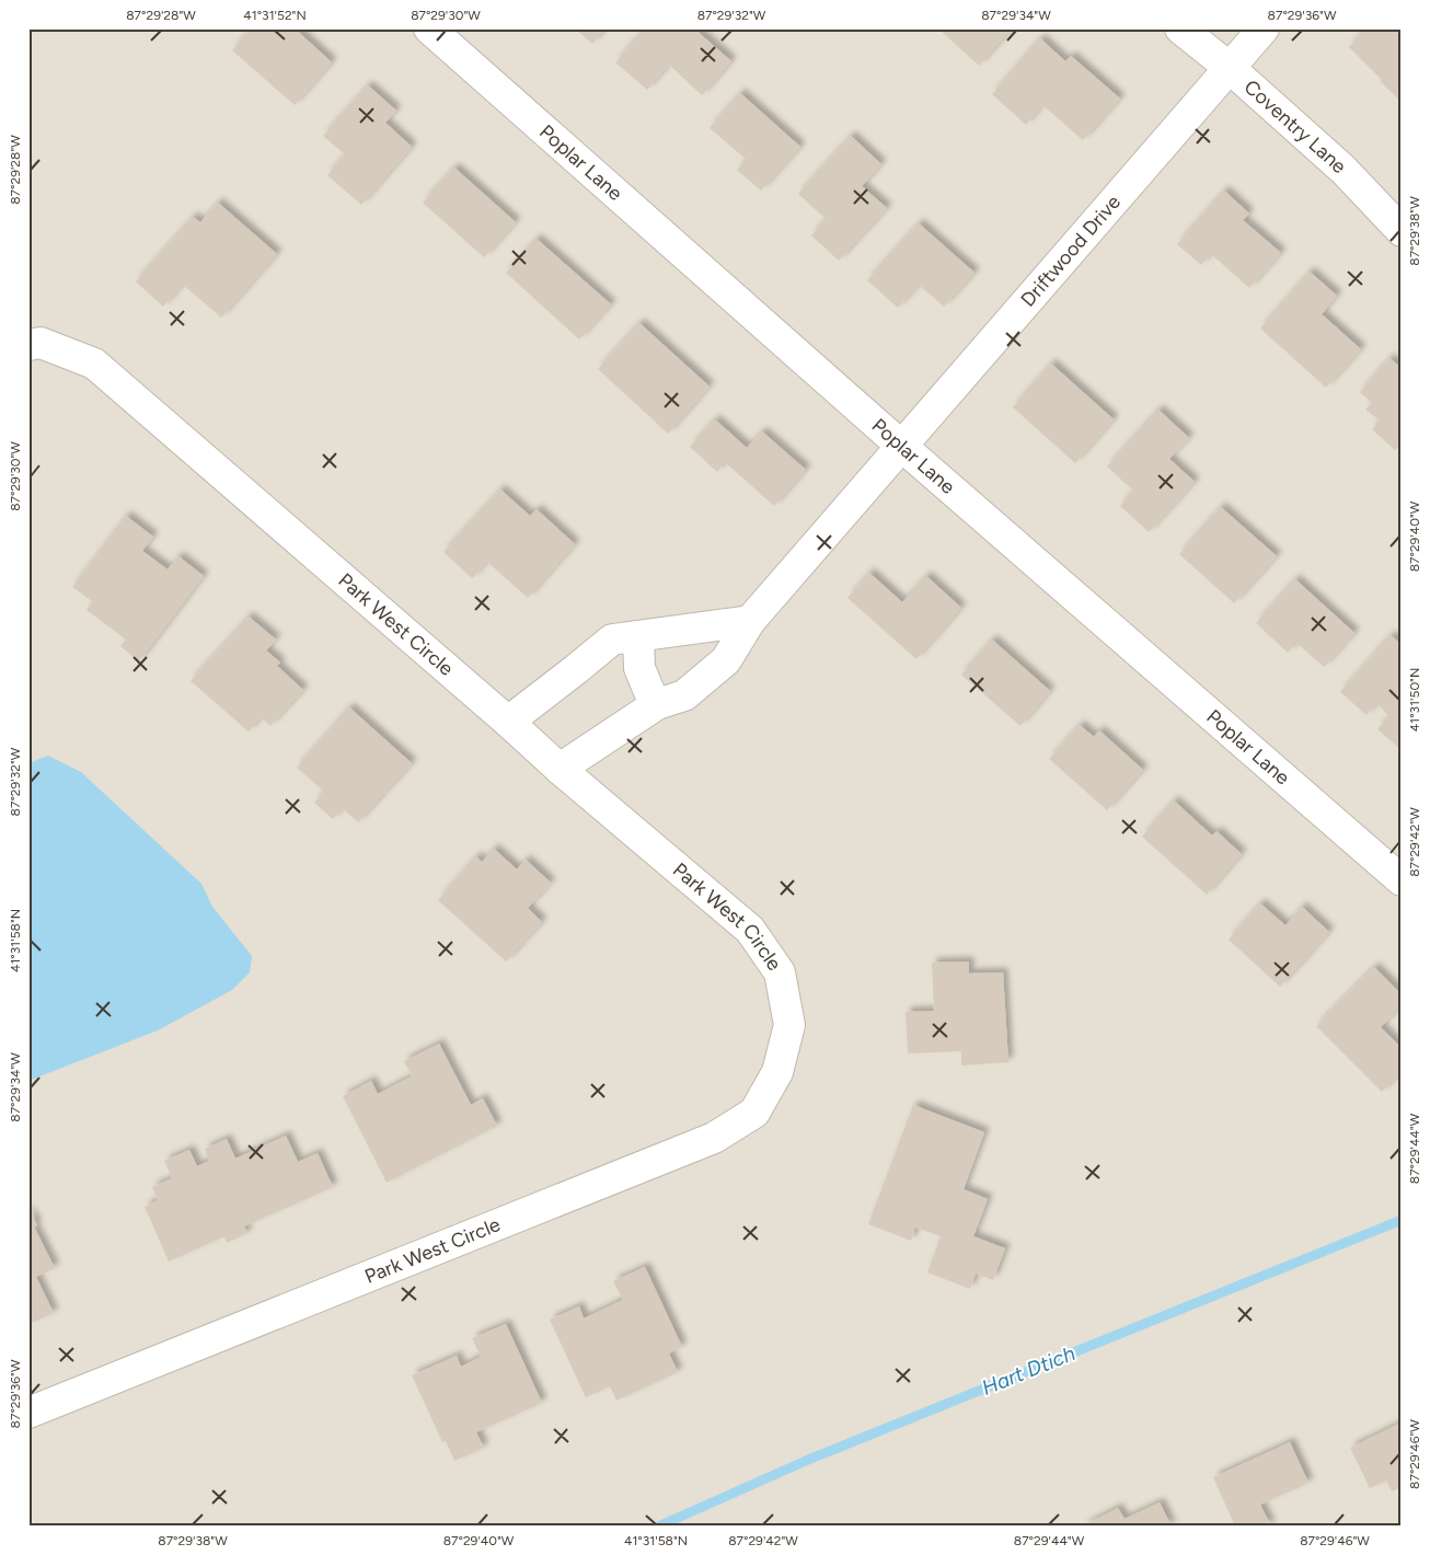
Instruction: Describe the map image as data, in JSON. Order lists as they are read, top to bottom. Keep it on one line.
{"streets":{"street":["Coventry Lane","Poplar Lane","Driftwood Drive","Park West Circle"]},"crossings":[["Coventry Lane","Driftwood Drive"],["Poplar Lane","Driftwood Drive"],["Driftwood Drive","Park West Circle"]],"water":["Hart Dtich"],"coordinates":["87°29'28\"W","41°31'52\"N","87°29'30\"W","87°29'32\"W","87°29'34\"W","87°29'36\"W","87°29'38\"W","87°29'40\"W","41°31'50\"N","87°29'42\"W","41°31'58\"N","87°29'44\"W","87°29'46\"W"]}
